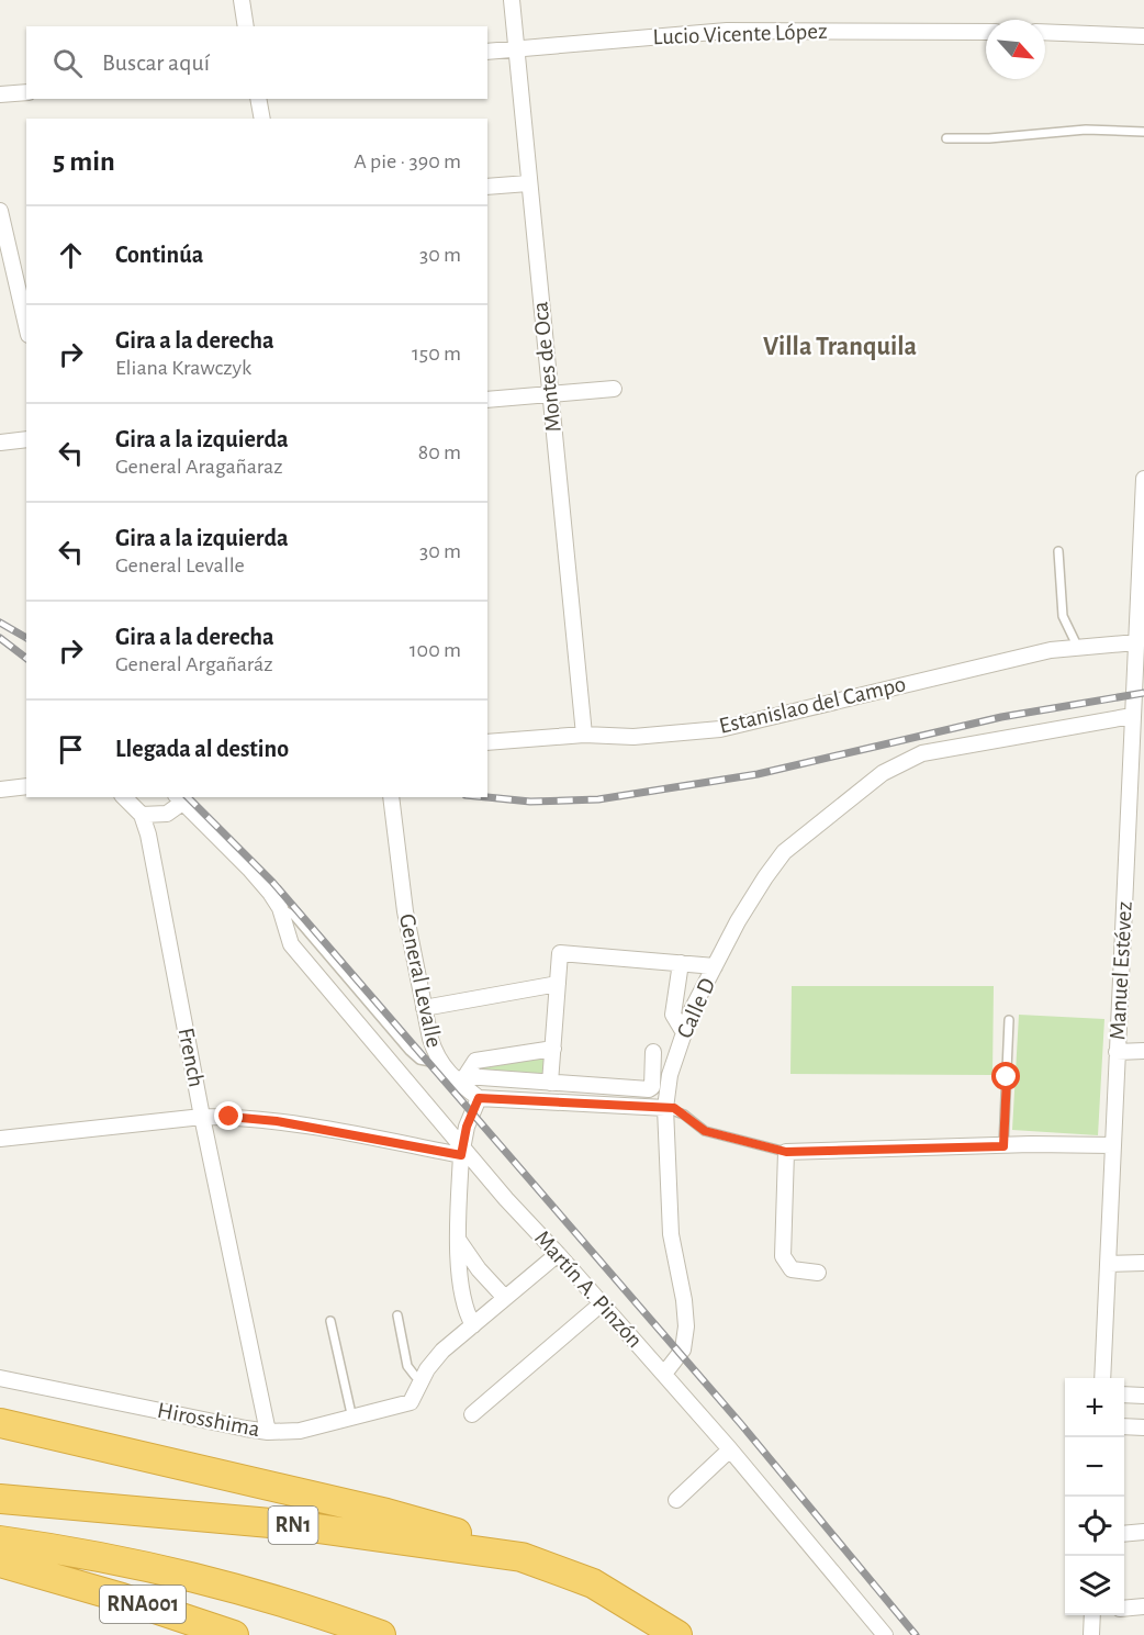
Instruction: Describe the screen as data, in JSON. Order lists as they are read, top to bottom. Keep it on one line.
{"streets":{"highway":["RN1","RNA001"],"street":["Lucio Vicente López","Montes de Oca","Estanislao del Campo","Manuel Estévez","General Levalle","Calle D","French","Martín A. Pinzón","Hirosshima"]},"crossings":[["Lucio Vicente López","Montes de Oca"],["Montes de Oca","Estanislao del Campo"],["Estanislao del Campo","Manuel Estévez"],["Manuel Estévez","Calle D"],["Calle D","Martín A. Pinzón"],["French","Hirosshima"]],"districts":["Villa Tranquila"],"north":"bottom right","page":{"search":"Buscar aquí","heading":["5 min","A pie · 390 m"],"list":[["Continúa","30 m"],["Gira a la derecha","Eliana Krawczyk","150 m"],["Gira a la izquierda","General Aragañaraz","80 m"],["Gira a la izquierda","General Levalle","30 m"],["Gira a la derecha","General Argañaráz","100 m"],"Llegada al destino"],"map_buttons":["+","−"]}}
